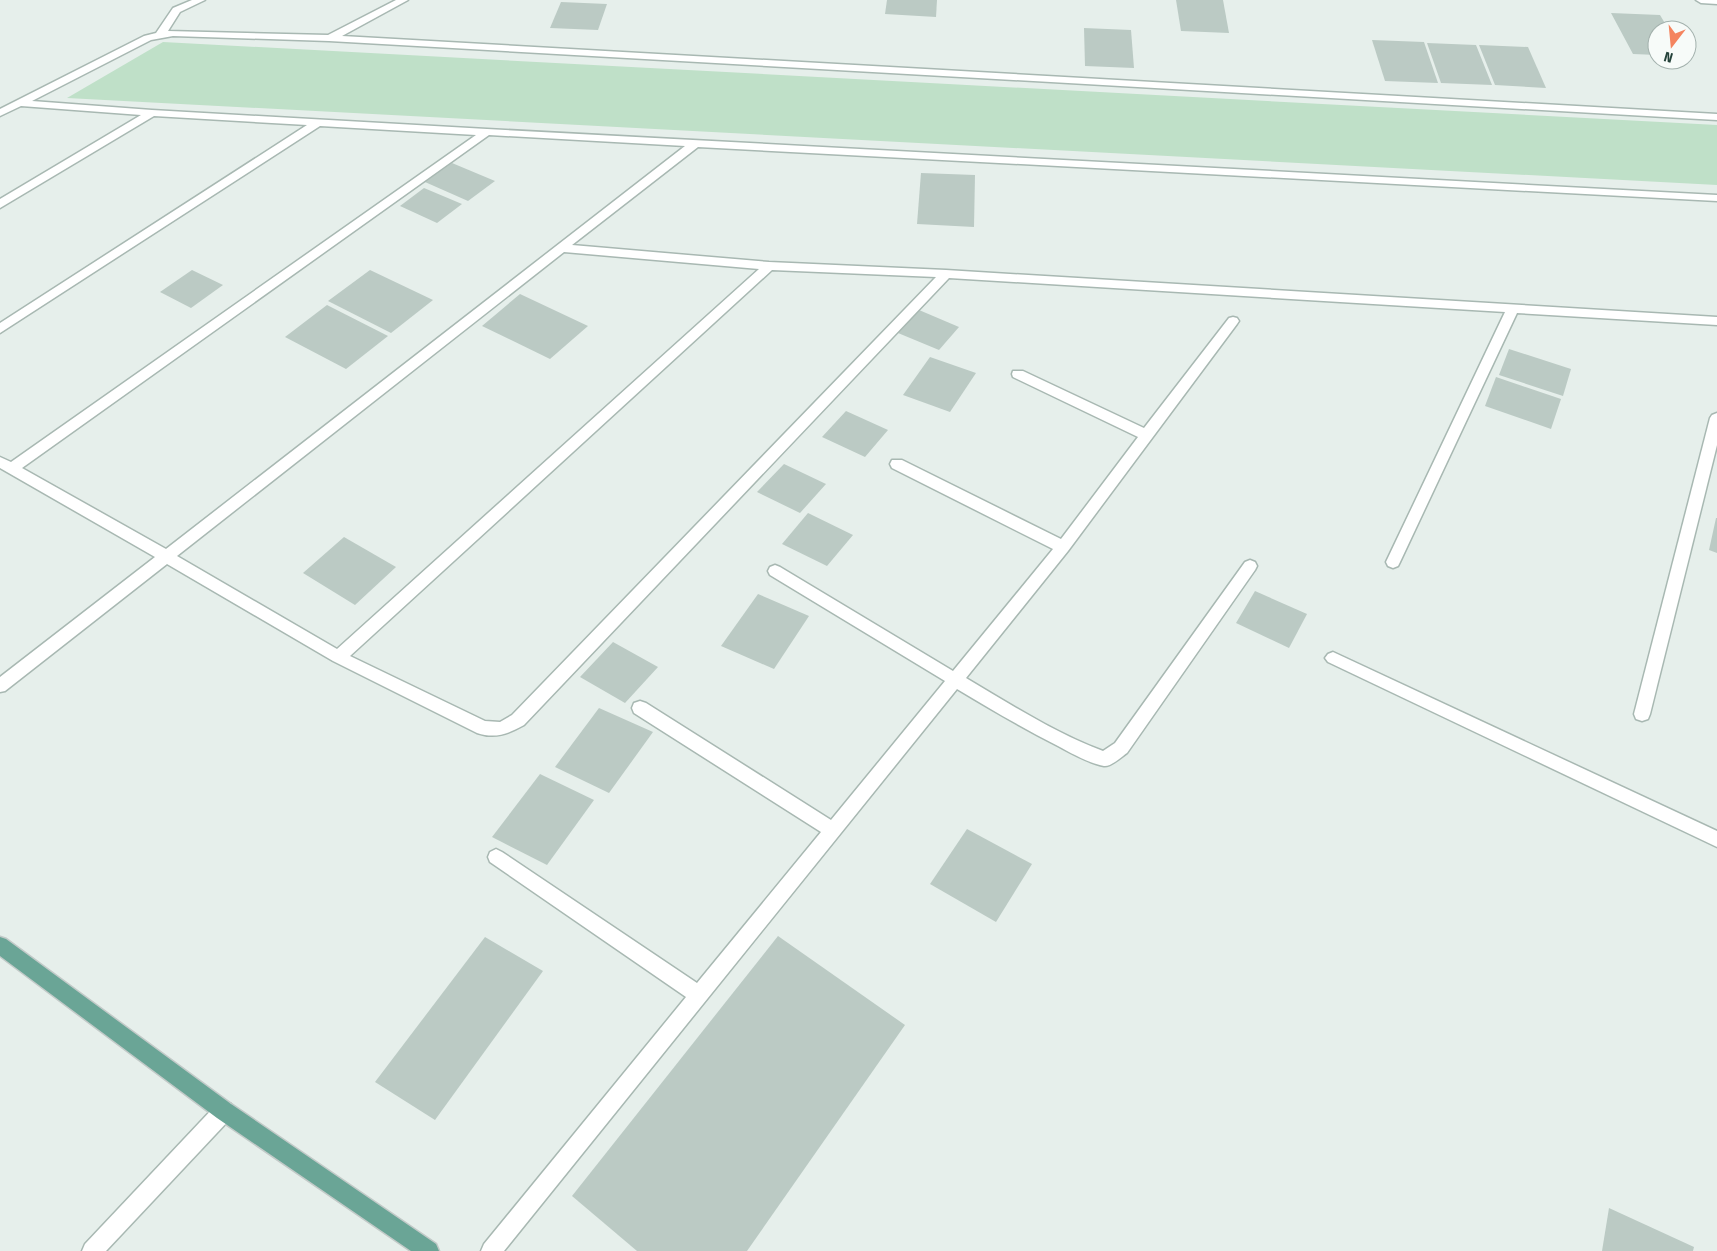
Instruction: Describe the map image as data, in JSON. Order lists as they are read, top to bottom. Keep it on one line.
{"north":"bottom"}
